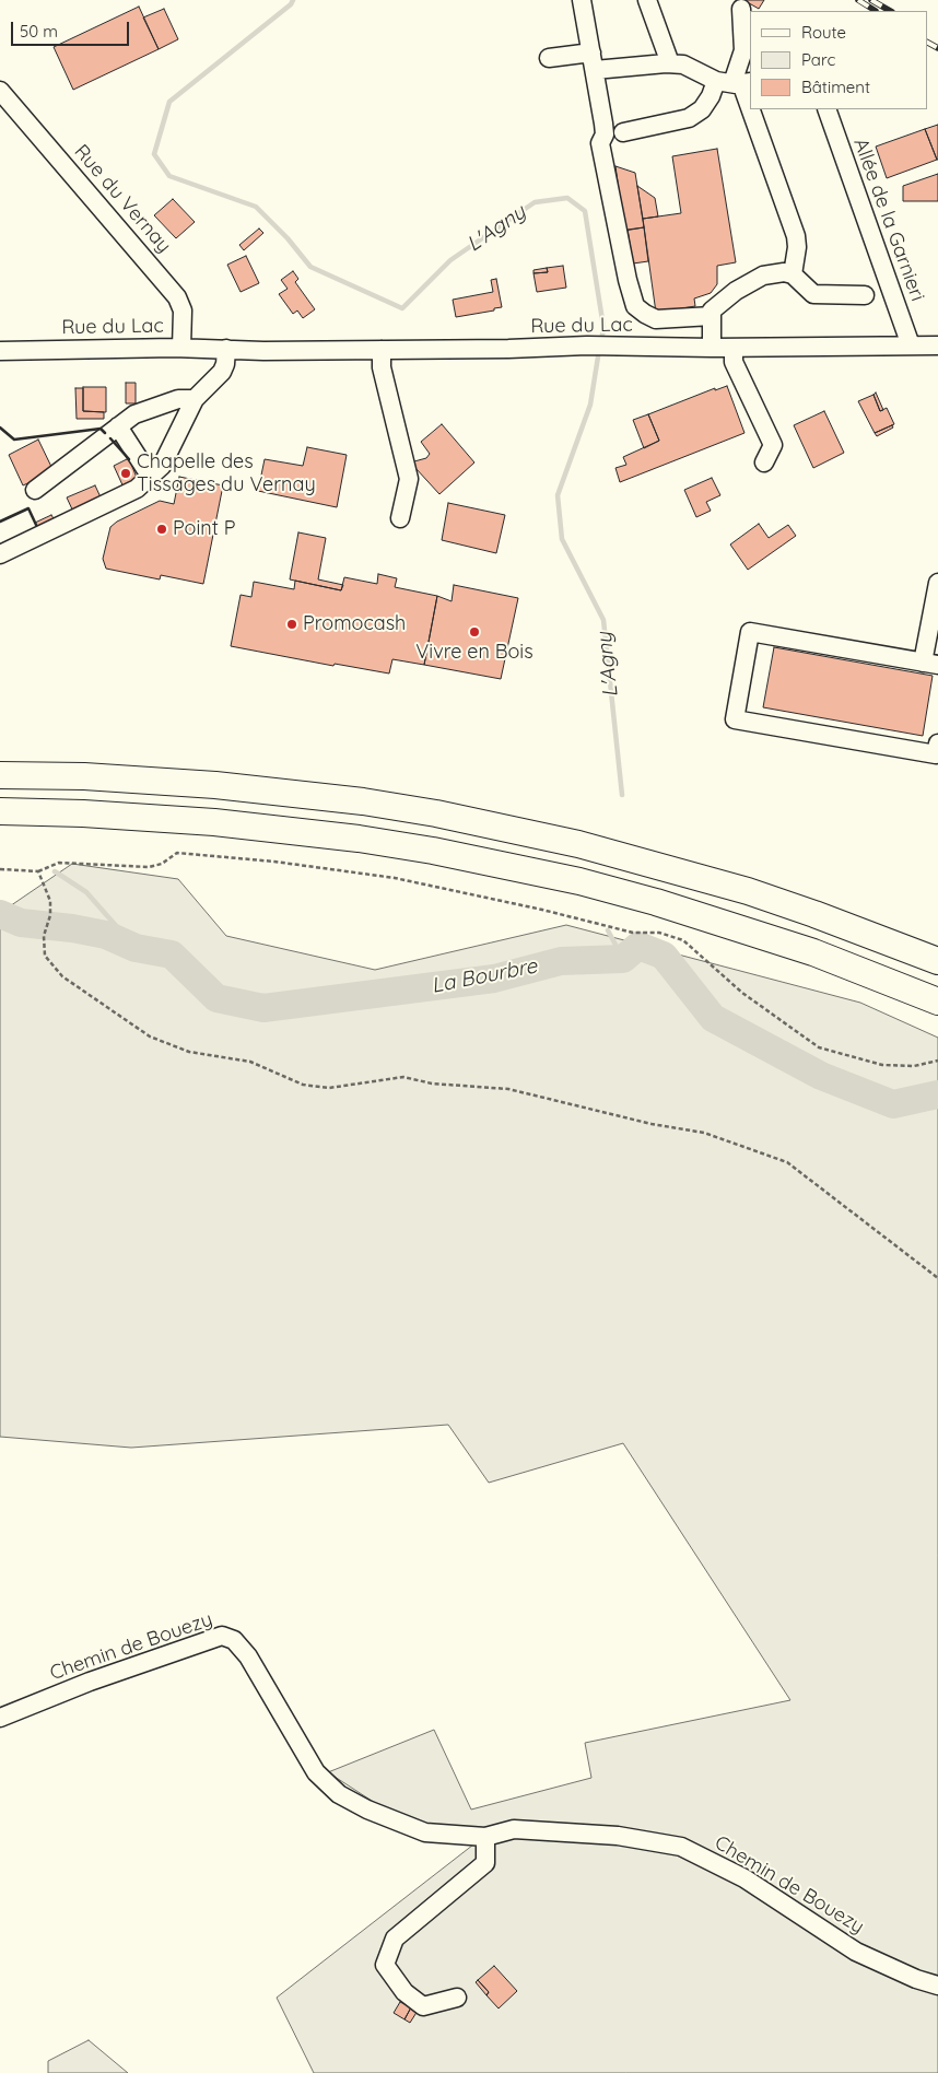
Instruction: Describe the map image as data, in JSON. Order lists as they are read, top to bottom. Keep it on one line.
{"streets":{"street":["Rue du Vernay","Allée de la Garnieri","Rue du Lac","Chemin de Bouezy"]},"crossings":[["Rue du Vernay","Rue du Lac"],["Allée de la Garnieri","Rue du Lac"]],"water":["L'Agny","La Bourbre"],"places":["Chapelle des Tissages du Vernay","Point P","Promocash","Vivre en Bois"],"legend":["Route","Parc","Bâtiment"],"scale_bar":"50 m"}
